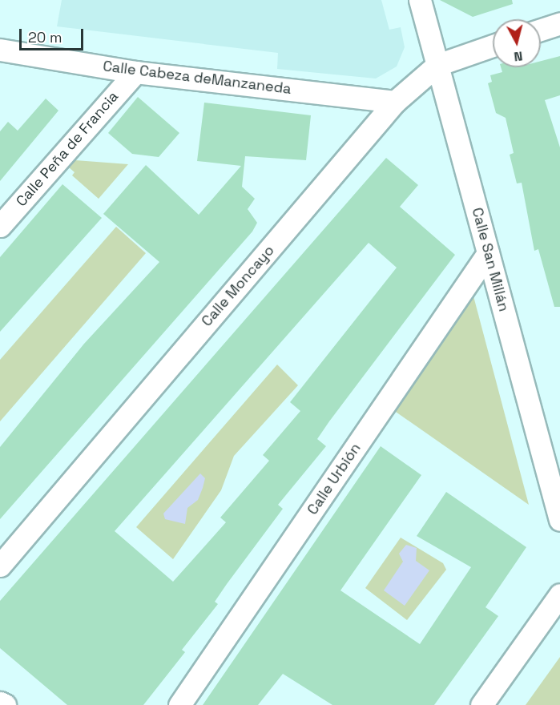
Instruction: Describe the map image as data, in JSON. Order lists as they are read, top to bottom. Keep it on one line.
{"streets":{"street":["Calle Cabeza deManzaneda","Calle Peña de Francia","Calle San Millán","Calle Moncayo","Calle Urbión"]},"crossings":[["Calle Cabeza deManzaneda","Calle Peña de Francia"],["Calle Cabeza deManzaneda","Calle Moncayo"],["Calle San Millán","Calle Moncayo"],["Calle San Millán","Calle Urbión"]],"scale_bar":"20 m","north":"bottom"}
